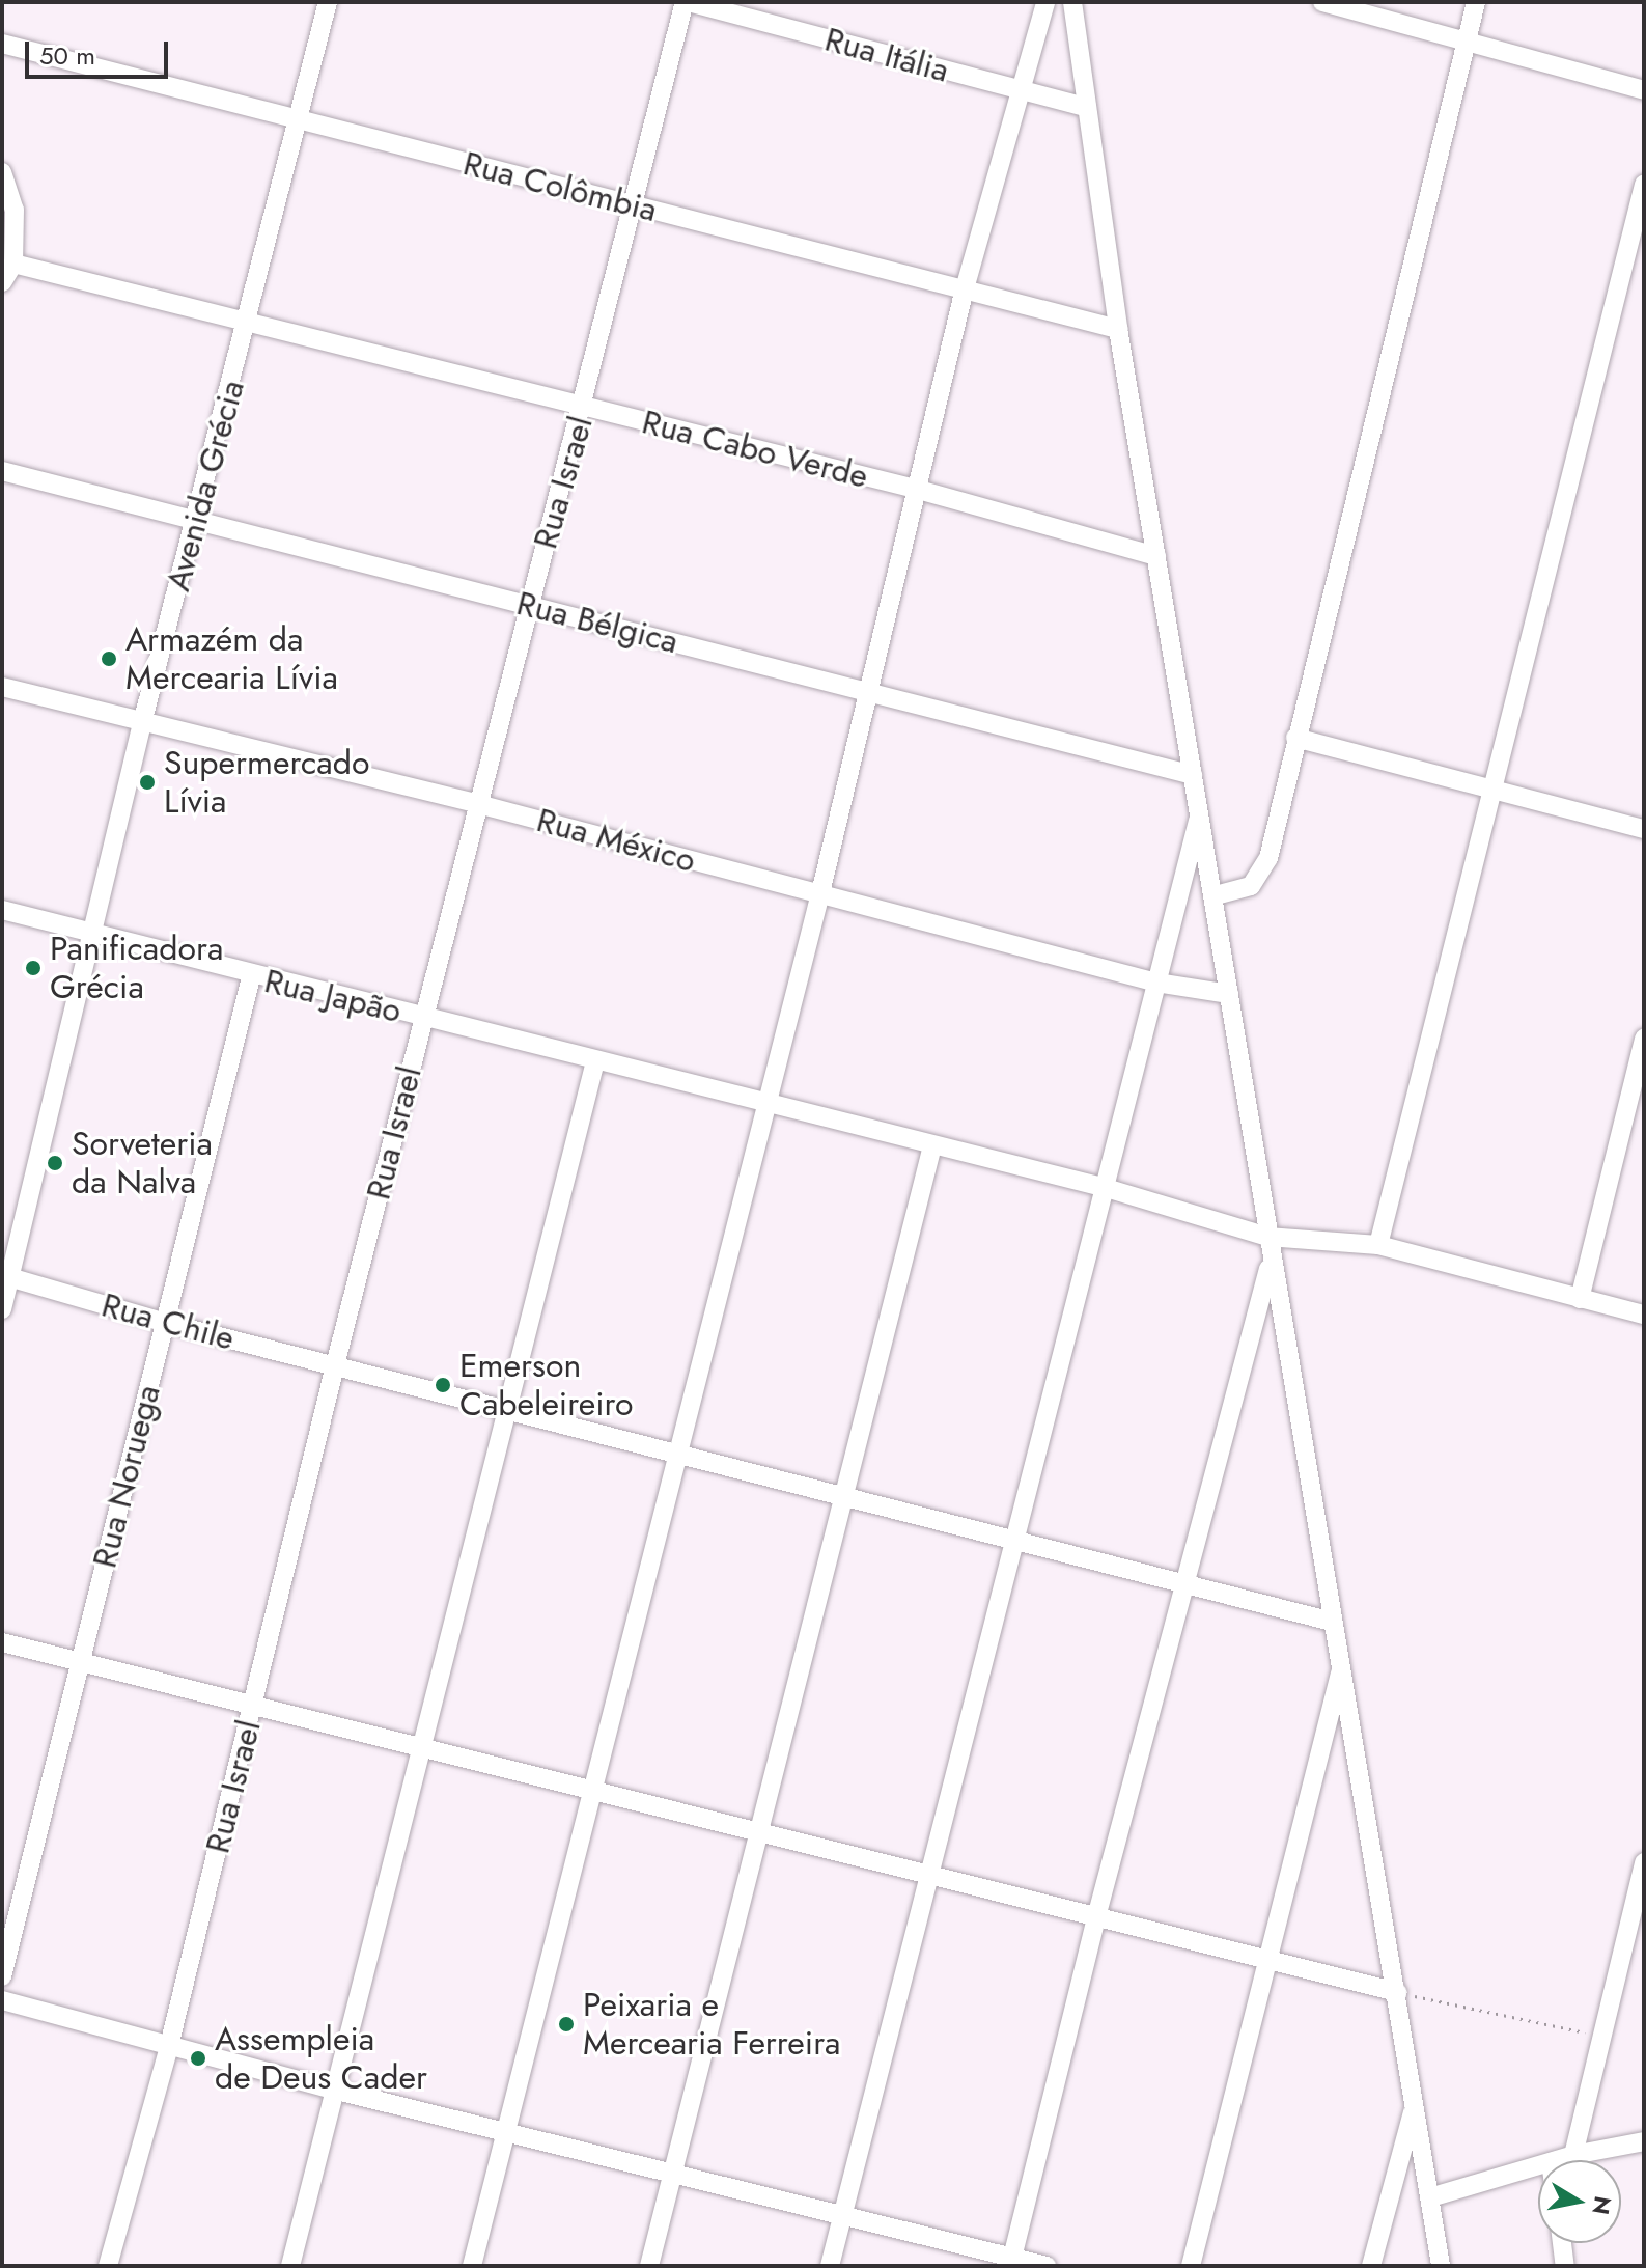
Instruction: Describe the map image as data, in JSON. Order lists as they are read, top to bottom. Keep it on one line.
{"streets":{"street":["Rua Itália","Rua Colômbia","Rua Cabo Verde","Rua Israel","Avenida Grécia","Rua Bélgica","Rua México","Rua Japão","Rua Chile","Rua Noruega"]},"crossings":[["Rua Itália","Rua Israel"],["Rua Colômbia","Rua Israel"],["Rua Colômbia","Avenida Grécia"],["Rua Cabo Verde","Rua Israel"],["Rua Cabo Verde","Avenida Grécia"],["Rua Israel","Rua Bélgica"],["Rua Israel","Rua México"],["Rua Israel","Rua Japão"],["Rua Israel","Rua Chile"],["Avenida Grécia","Rua Bélgica"],["Avenida Grécia","Rua México"],["Avenida Grécia","Rua Japão"],["Avenida Grécia","Rua Chile"],["Rua Japão","Rua Noruega"],["Rua Chile","Rua Noruega"]],"places":["Armazém da Mercearia Lívia","Supermercado Lívia","Panificadora Grécia","Sorveteria da Nalva","Emerson Cabeleireiro","Peixaria e Mercearia Ferreira","Assempleia de Deus Cader"],"scale_bar":"50 m","north":"right"}
